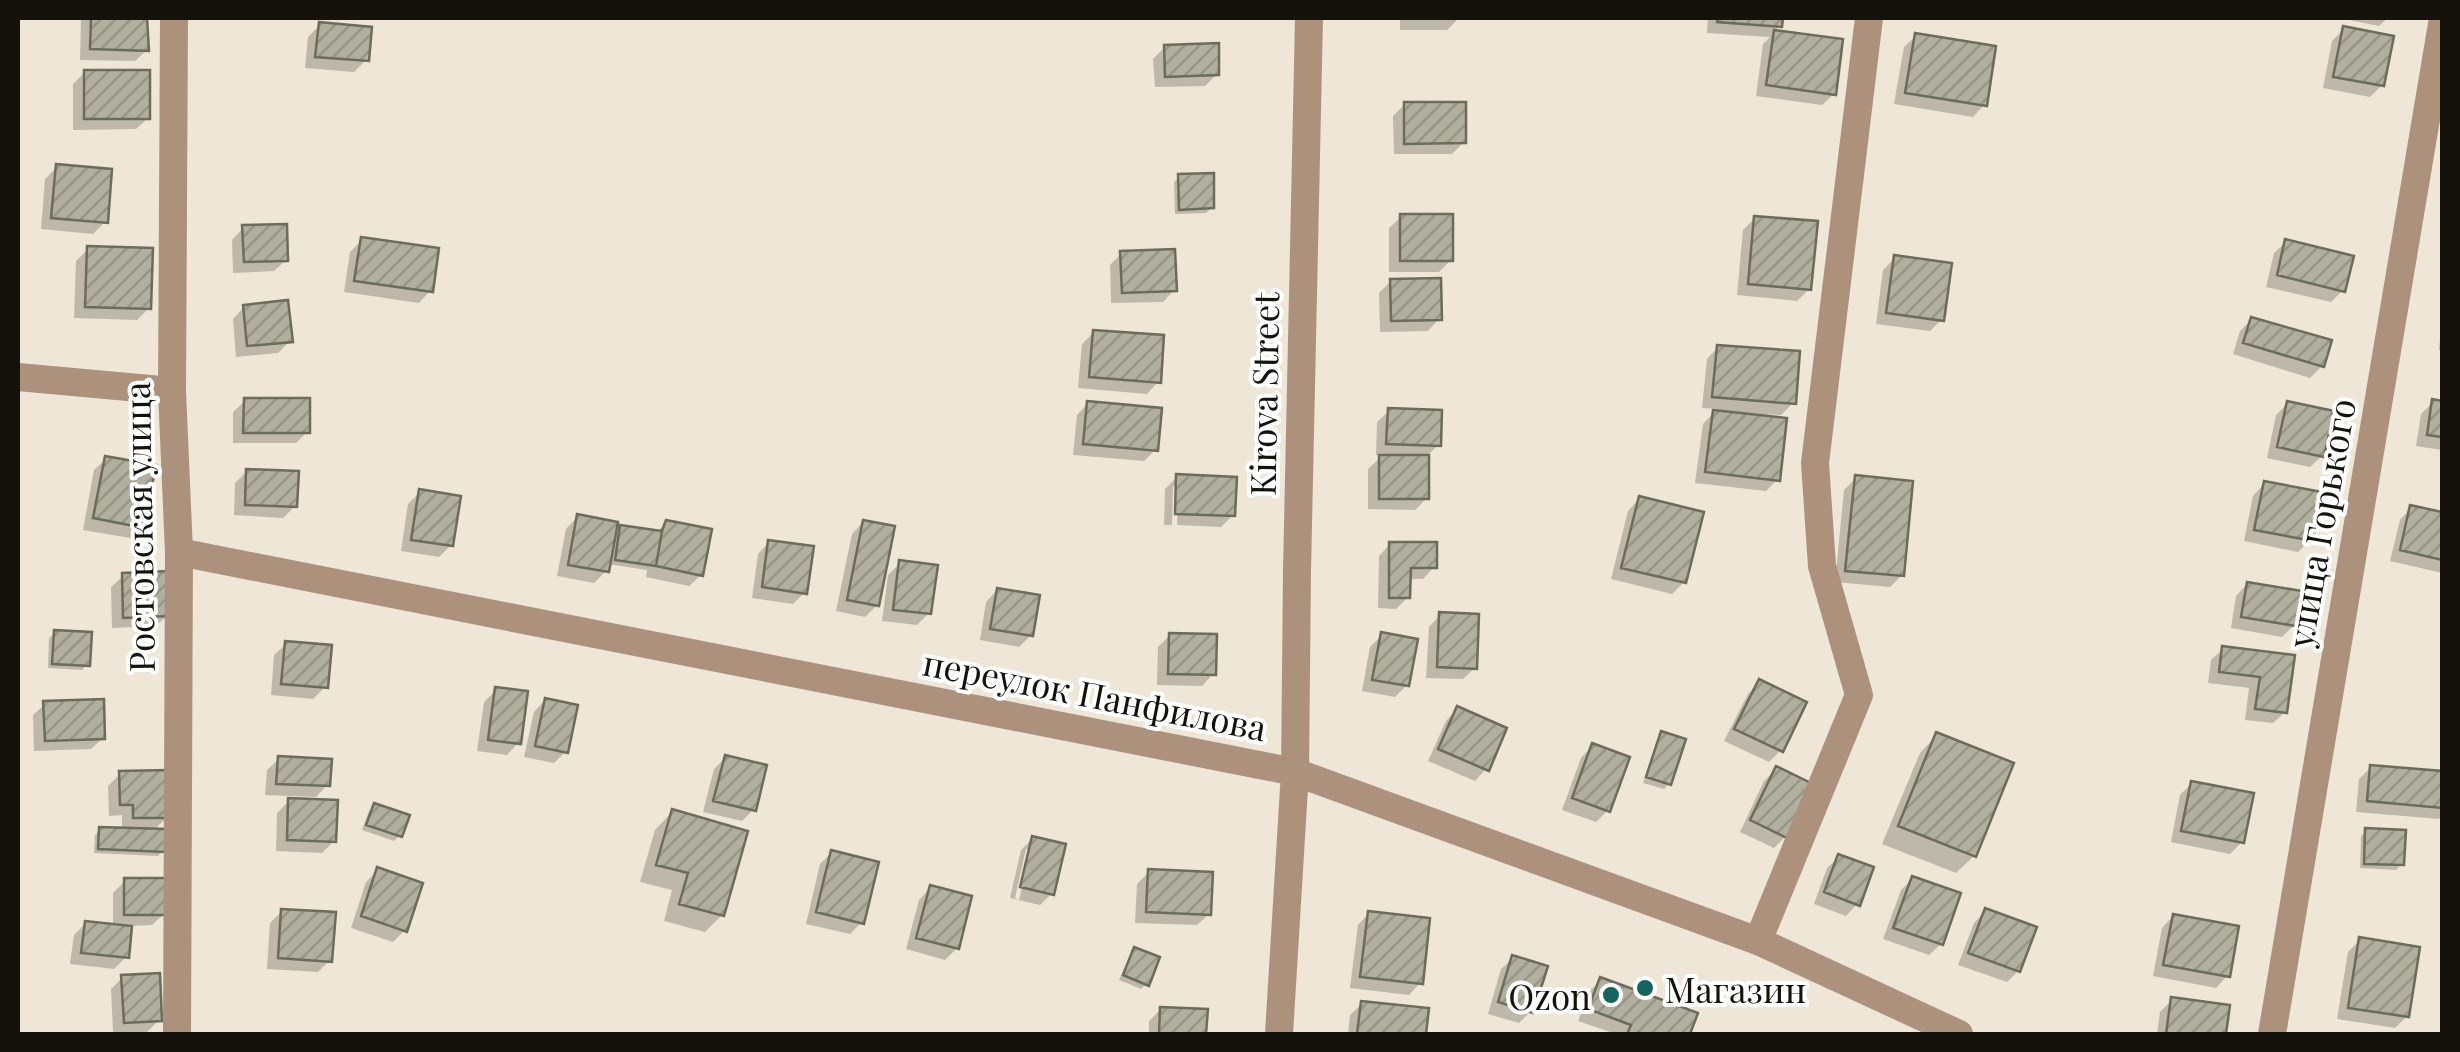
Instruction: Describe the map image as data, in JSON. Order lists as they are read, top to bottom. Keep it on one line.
{"streets":{"street":["Kirova Street","улица Горького","Ростовская улица","переулок Панфилова"]},"crossings":[["Kirova Street","переулок Панфилова"],["Ростовская улица","переулок Панфилова"]],"places":["Магазин","Ozon"]}
